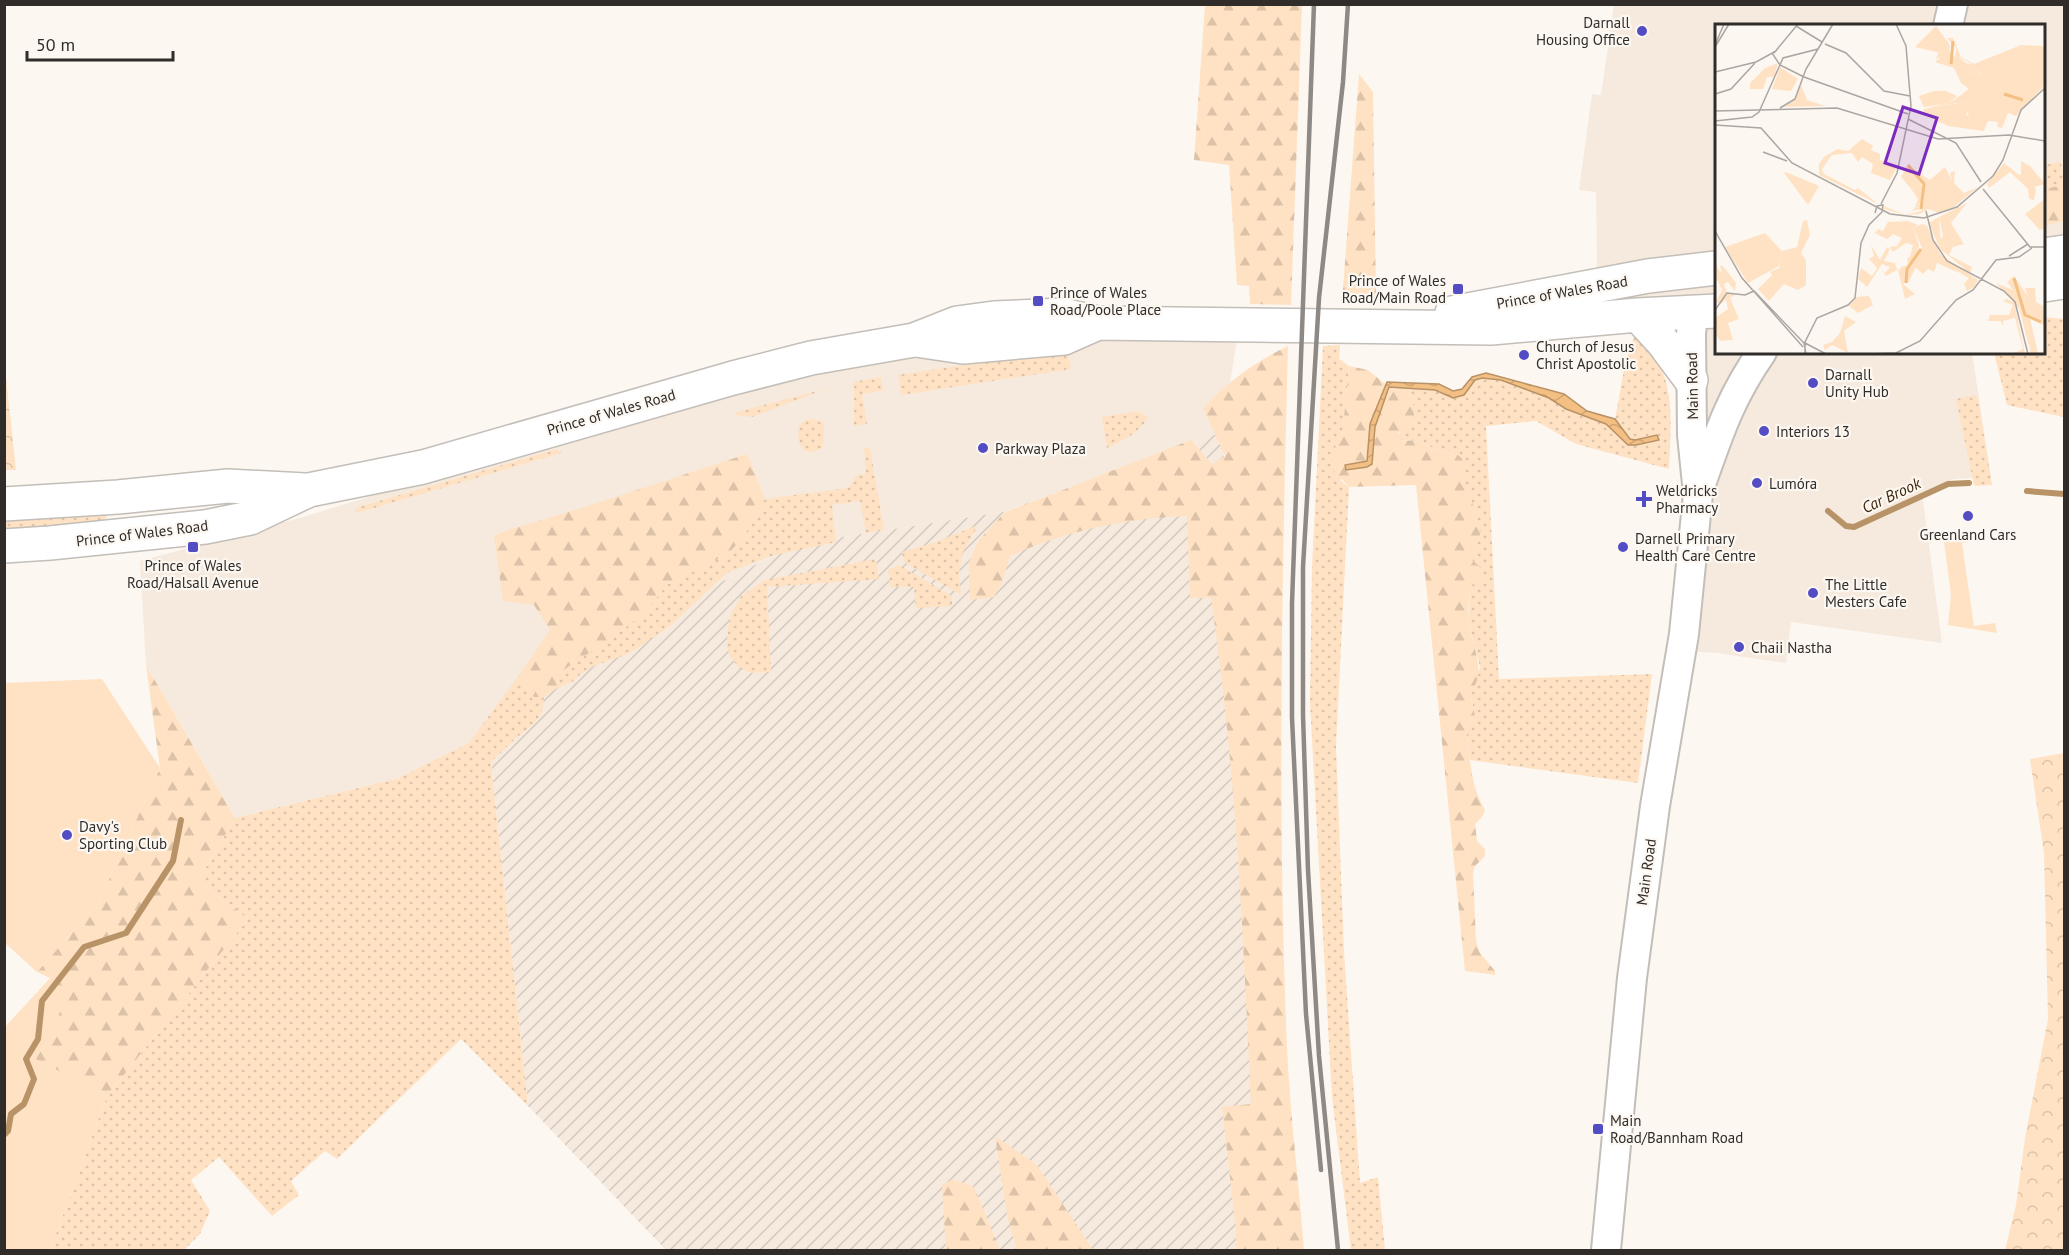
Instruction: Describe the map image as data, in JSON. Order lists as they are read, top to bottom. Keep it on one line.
{"streets":{"highway":["Prince of Wales Road"],"main road":["Main Road"]},"crossings":[["Prince of Wales Road","Main Road"]],"water":["Car Brook"],"places":{"other":["Darnall Housing Office","Church of Jesus Christ Apostolic","Darnall Unity Hub","Interiors 13","Parkway Plaza","Lumóra","Greenland Cars","Darnell Primary Health Care Centre","The Little Mesters Cafe","Chaii Nastha","Davy's Sporting Club"],"transit":["Prince of Wales Road/Main Road","Prince of Wales Road/Poole Place","Prince of Wales Road/Halsall Avenue","Main Road/Bannham Road"],"health":["Weldricks Pharmacy"]},"scale_bar":"50 m"}
